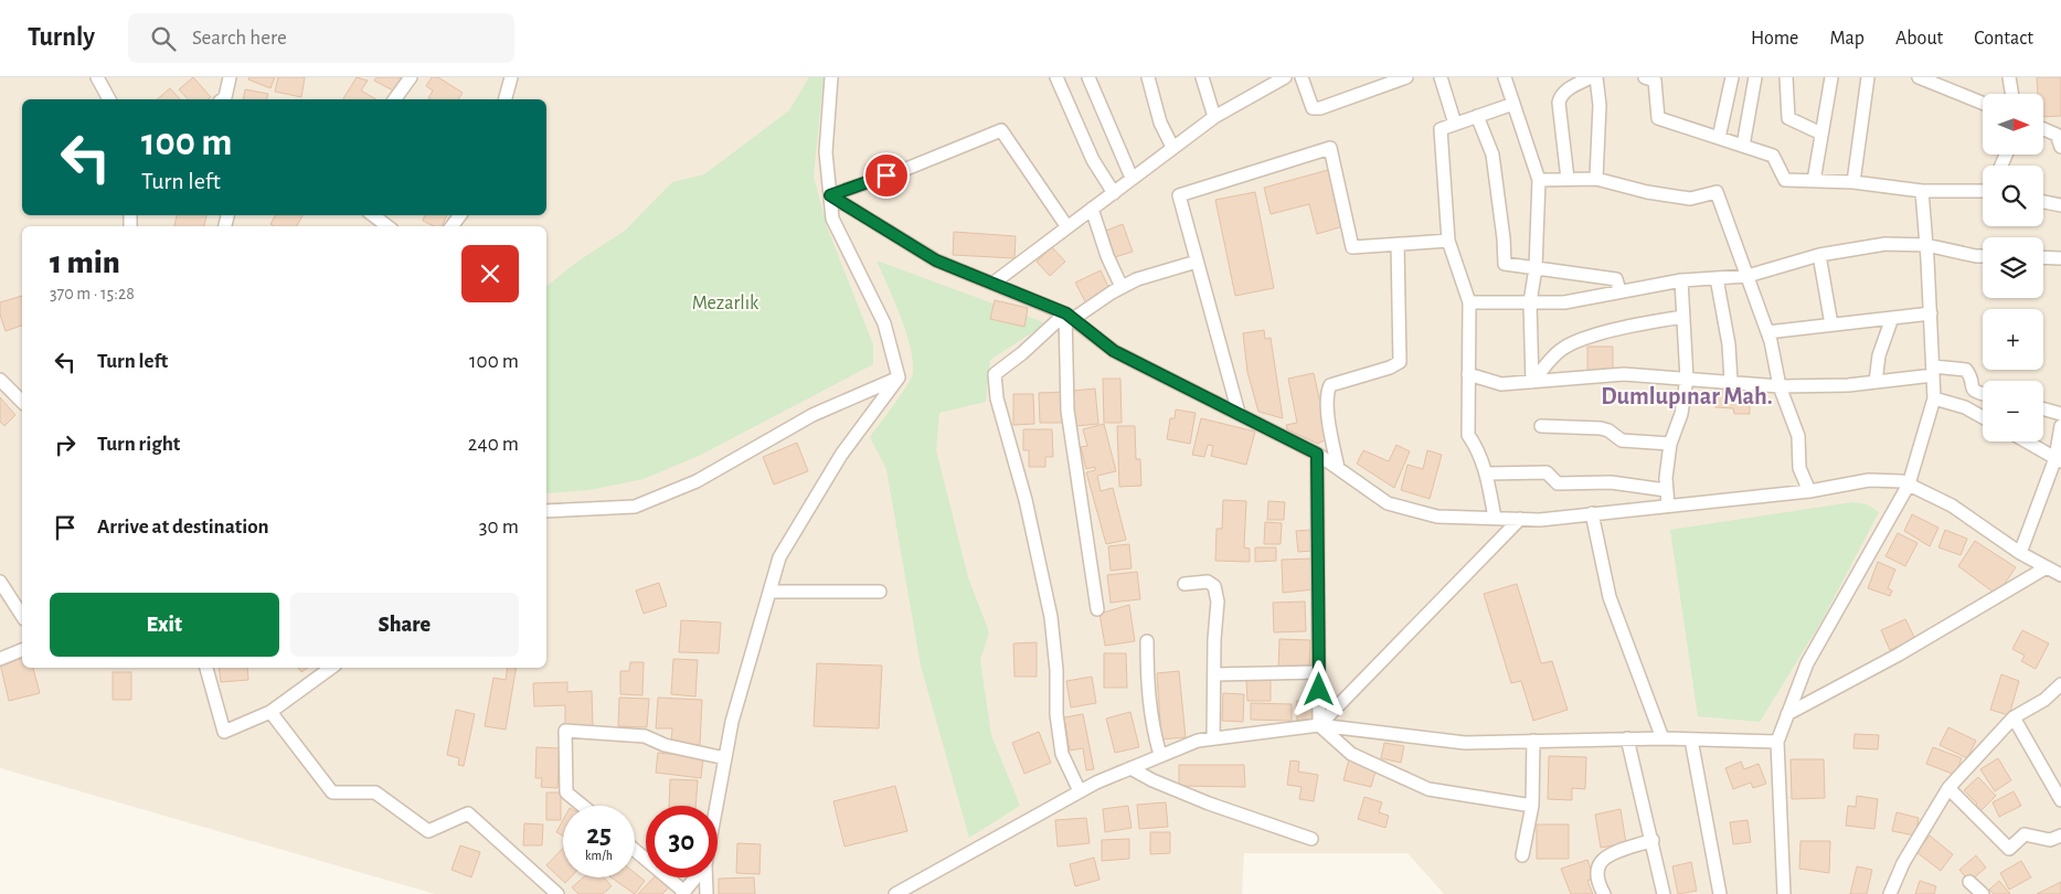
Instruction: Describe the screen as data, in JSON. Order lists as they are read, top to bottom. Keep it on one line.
{"districts":["Dumlupınar Mah."],"parks":["Mezarlık"],"north":"right","page":{"header":"Turnly","search":"Search here","nav":["Home","Map","About","Contact"],"map_buttons":["+","−"],"turn":["100 m","Turn left"],"heading":["1 min","370 m · 15:28"],"list":[{"name":"Turn left","value":"100 m"},{"name":"Turn right","value":"240 m"},{"name":"Arrive at destination","value":"30 m"}],"buttons":["Exit","Share"],"speed":"25 km/h","limit":"30"}}
